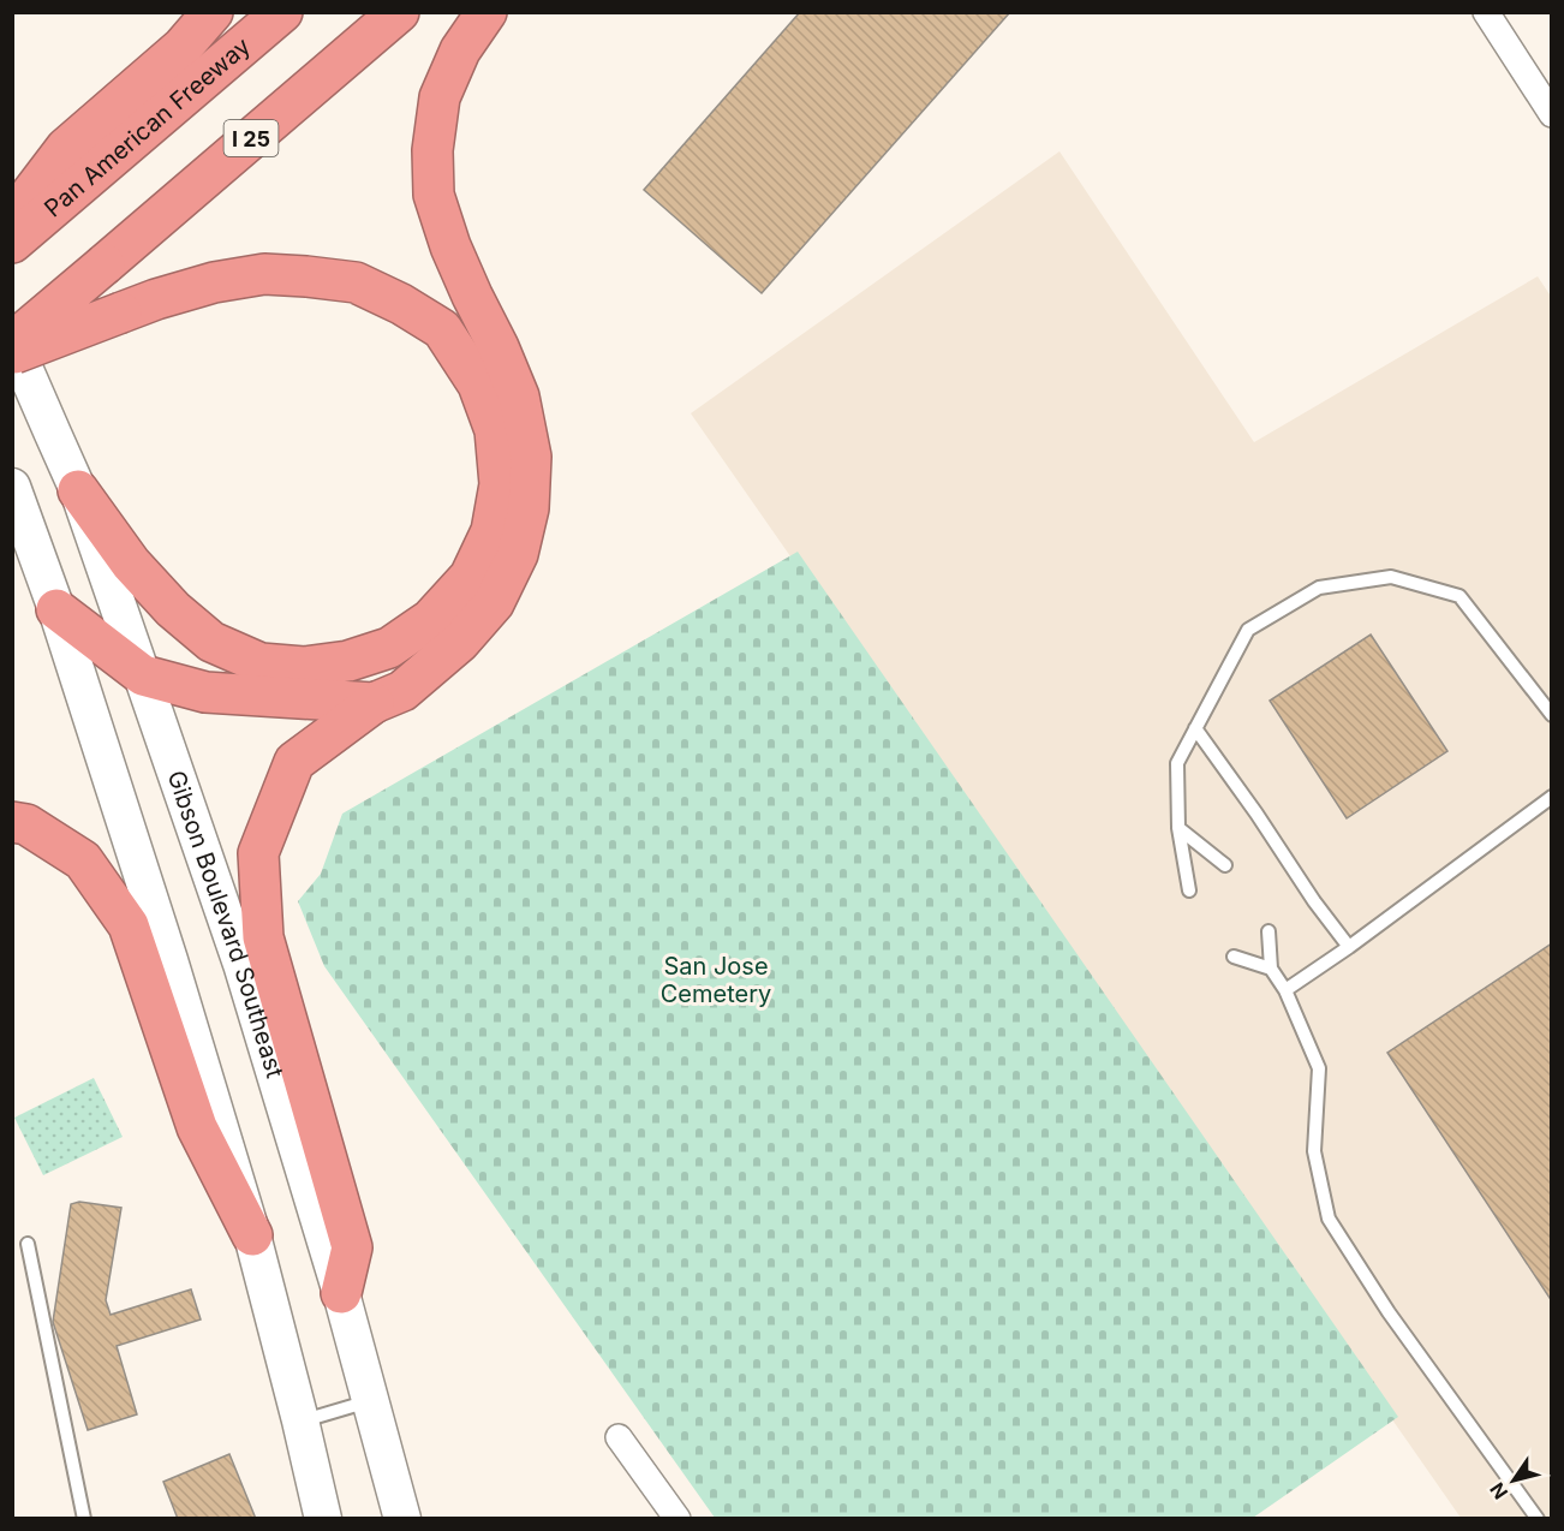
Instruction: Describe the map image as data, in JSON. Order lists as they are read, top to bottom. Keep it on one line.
{"streets":{"highway":["Pan American Freeway","I 25"],"main road":["Gibson Boulevard Southeast"]},"crossings":[["I 25","Gibson Boulevard Southeast"]],"parks":["San Jose Cemetery"],"north":"bottom left"}
